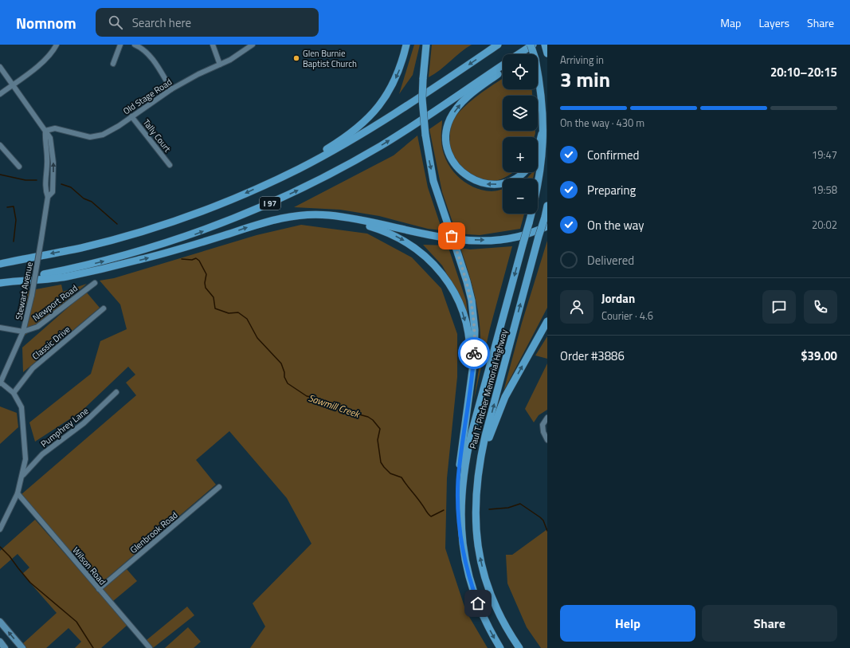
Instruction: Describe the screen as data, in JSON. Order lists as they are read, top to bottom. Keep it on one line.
{"streets":{"highway":["I 97","Paul T. Pitcher Memorial Highway"],"street":["Old Stage Road","Tally Court","Stewart Avenue","Newport Road","Classic Drive","Pumphrey Lane","Glenbrook Road","Wilson Road"]},"crossings":[["Old Stage Road","Tally Court"],["Old Stage Road","Stewart Avenue"],["I 97","Paul T. Pitcher Memorial Highway"],["Stewart Avenue","Newport Road"],["Glenbrook Road","Wilson Road"]],"water":["Sawmill Creek"],"places":["Glen Burnie Baptist Church"],"page":{"header":"Nomnom","search":"Search here","nav":["Map","Layers","Share"],"heading":["3 min","Arriving in","20:10–20:15"],"panel":["Jordan","Courier · 4.6","Order #3886","$39.00"],"map_buttons":["+","−"],"bar":"On the way · 430 m","list":[["Confirmed","19:47"],["Preparing","19:58"],["On the way","20:02"],"Delivered"],"buttons":["Help","Share"]}}
